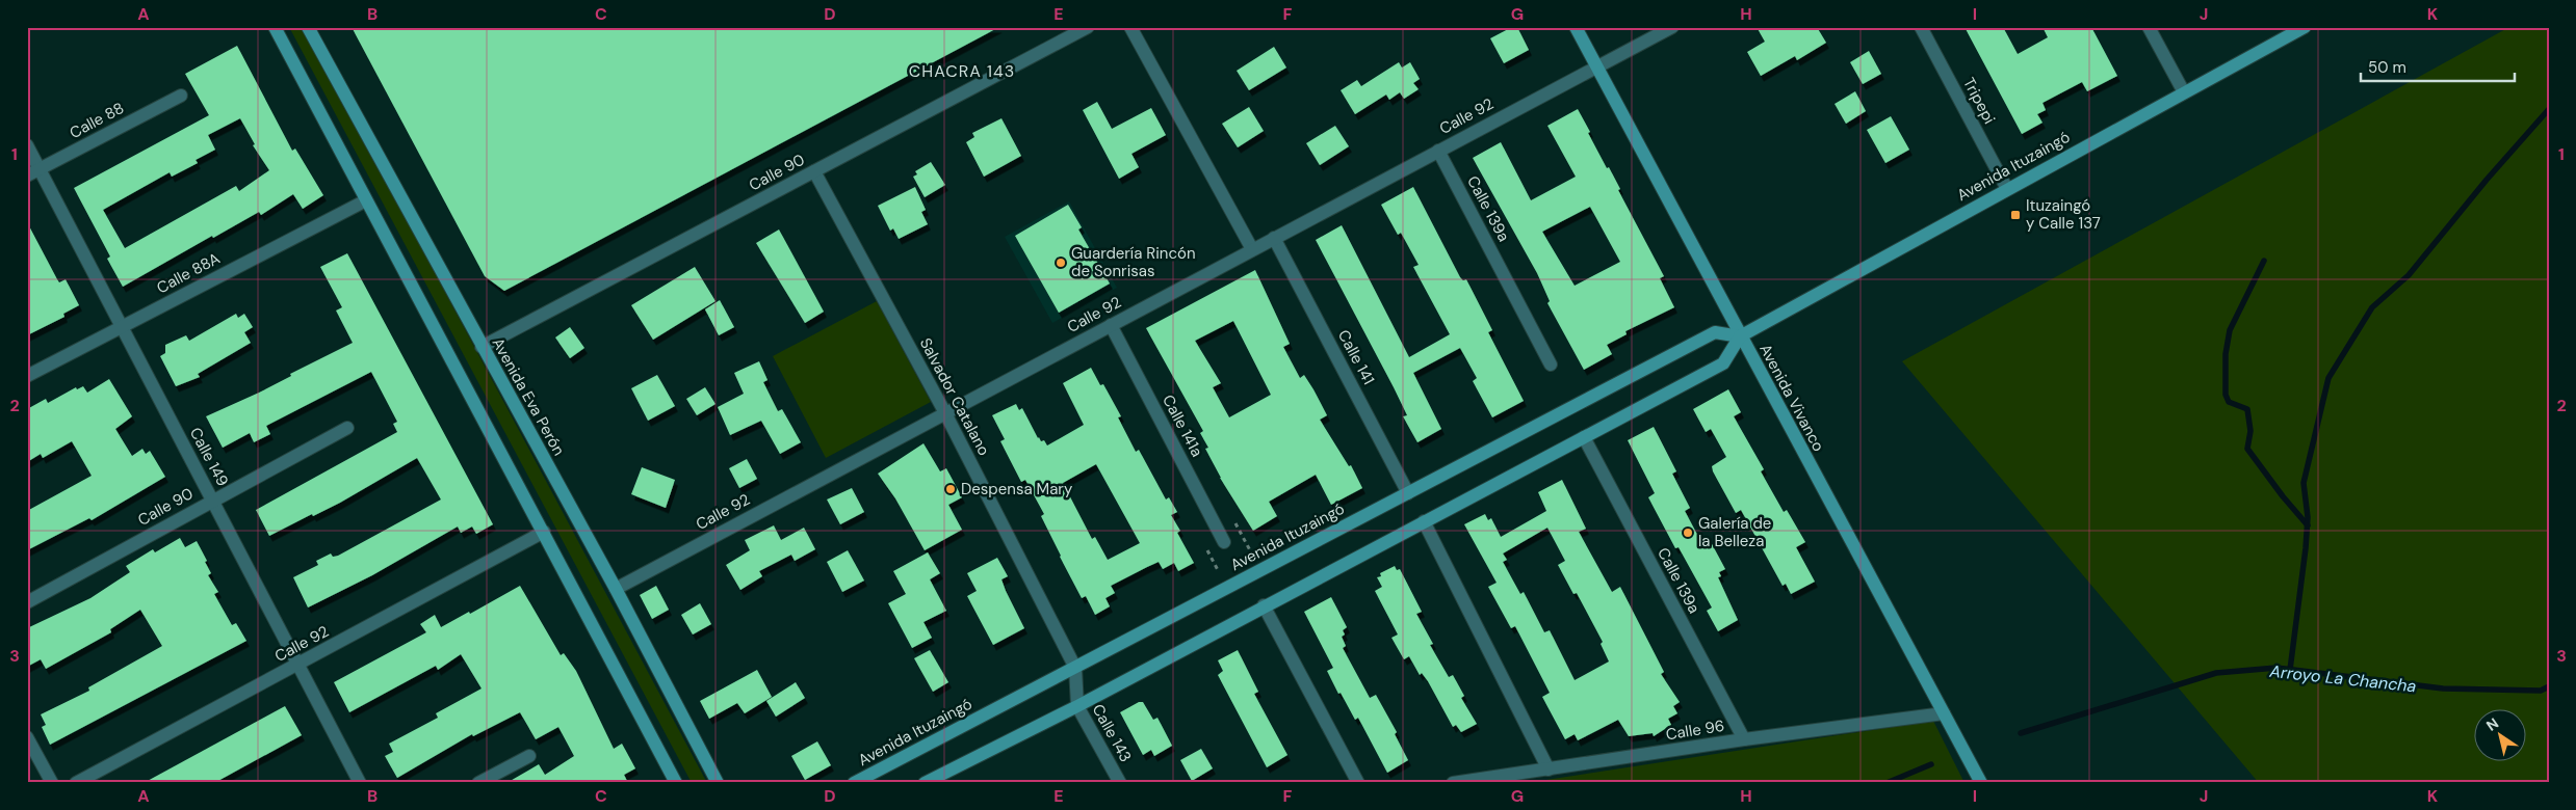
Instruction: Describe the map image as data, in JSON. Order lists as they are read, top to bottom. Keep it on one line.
{"streets":{"street":["Tripepi","Calle 92","Calle 88","Avenida Ituzaingó","Calle 90","Calle 139a","Calle 88A","Calle 141","Avenida Eva Perón","Salvador Catalano","Avenida Vivanco","Calle 141a","Calle 149","Calle 96","Calle 143"]},"crossings":[["Tripepi","Avenida Ituzaingó"],["Calle 92","Calle 139a"],["Calle 92","Calle 141"],["Calle 92","Avenida Eva Perón"],["Calle 92","Salvador Catalano"],["Calle 92","Avenida Vivanco"],["Calle 92","Calle 141a"],["Calle 92","Calle 149"],["Calle 88","Calle 149"],["Avenida Ituzaingó","Calle 139a"],["Avenida Ituzaingó","Calle 141"],["Avenida Ituzaingó","Salvador Catalano"],["Avenida Ituzaingó","Avenida Vivanco"],["Avenida Ituzaingó","Calle 143"],["Calle 90","Avenida Eva Perón"],["Calle 90","Salvador Catalano"],["Calle 90","Calle 149"],["Calle 139a","Calle 96"],["Calle 88A","Calle 149"],["Salvador Catalano","Calle 143"],["Avenida Vivanco","Calle 96"]],"districts":["CHACRA 143"],"water":["Arroyo La Chancha"],"places":{"transit":["Ituzaingó y Calle 137"],"other":["Guardería Rincón de Sonrisas","Despensa Mary","Galería de la Belleza"]},"scale_bar":"50 m","north":"top left","grid":{"columns":["A","B","C","D","E","F","G","H","I","J","K"],"rows":["1","2","3"]}}
